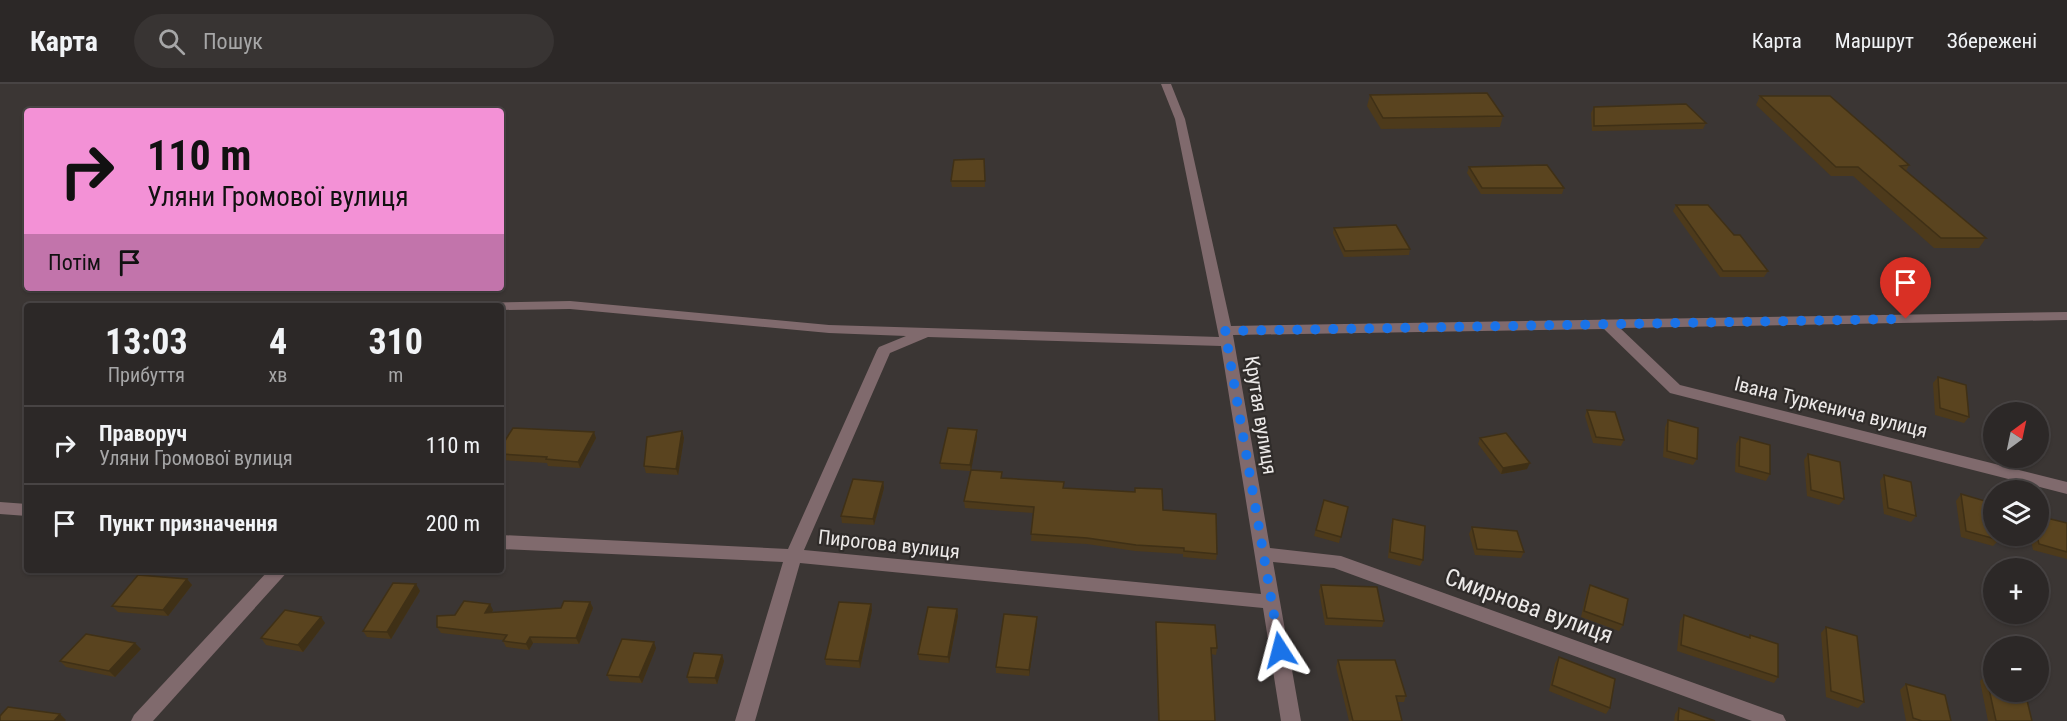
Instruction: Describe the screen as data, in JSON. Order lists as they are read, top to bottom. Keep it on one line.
{"streets":{"street":["Івана Туркенича вулиця","Крутая вулиця","Пирогова вулиця","Смирнова вулиця"]},"crossings":[["Крутая вулиця","Пирогова вулиця"],["Крутая вулиця","Смирнова вулиця"]],"north":"top right","page":{"header":"Карта","search":"Пошук","nav":["Карта","Маршрут","Збережені"],"turn":["110 m","Уляни Громової вулиця"],"then":"Потім","eta":["13:03","Прибуття","4","хв","310","m"],"map_buttons":["+","−"],"list":[{"name":"Праворуч","note":"Уляни Громової вулиця","value":"110 m"},{"name":"Пункт призначення","value":"200 m"}]}}
